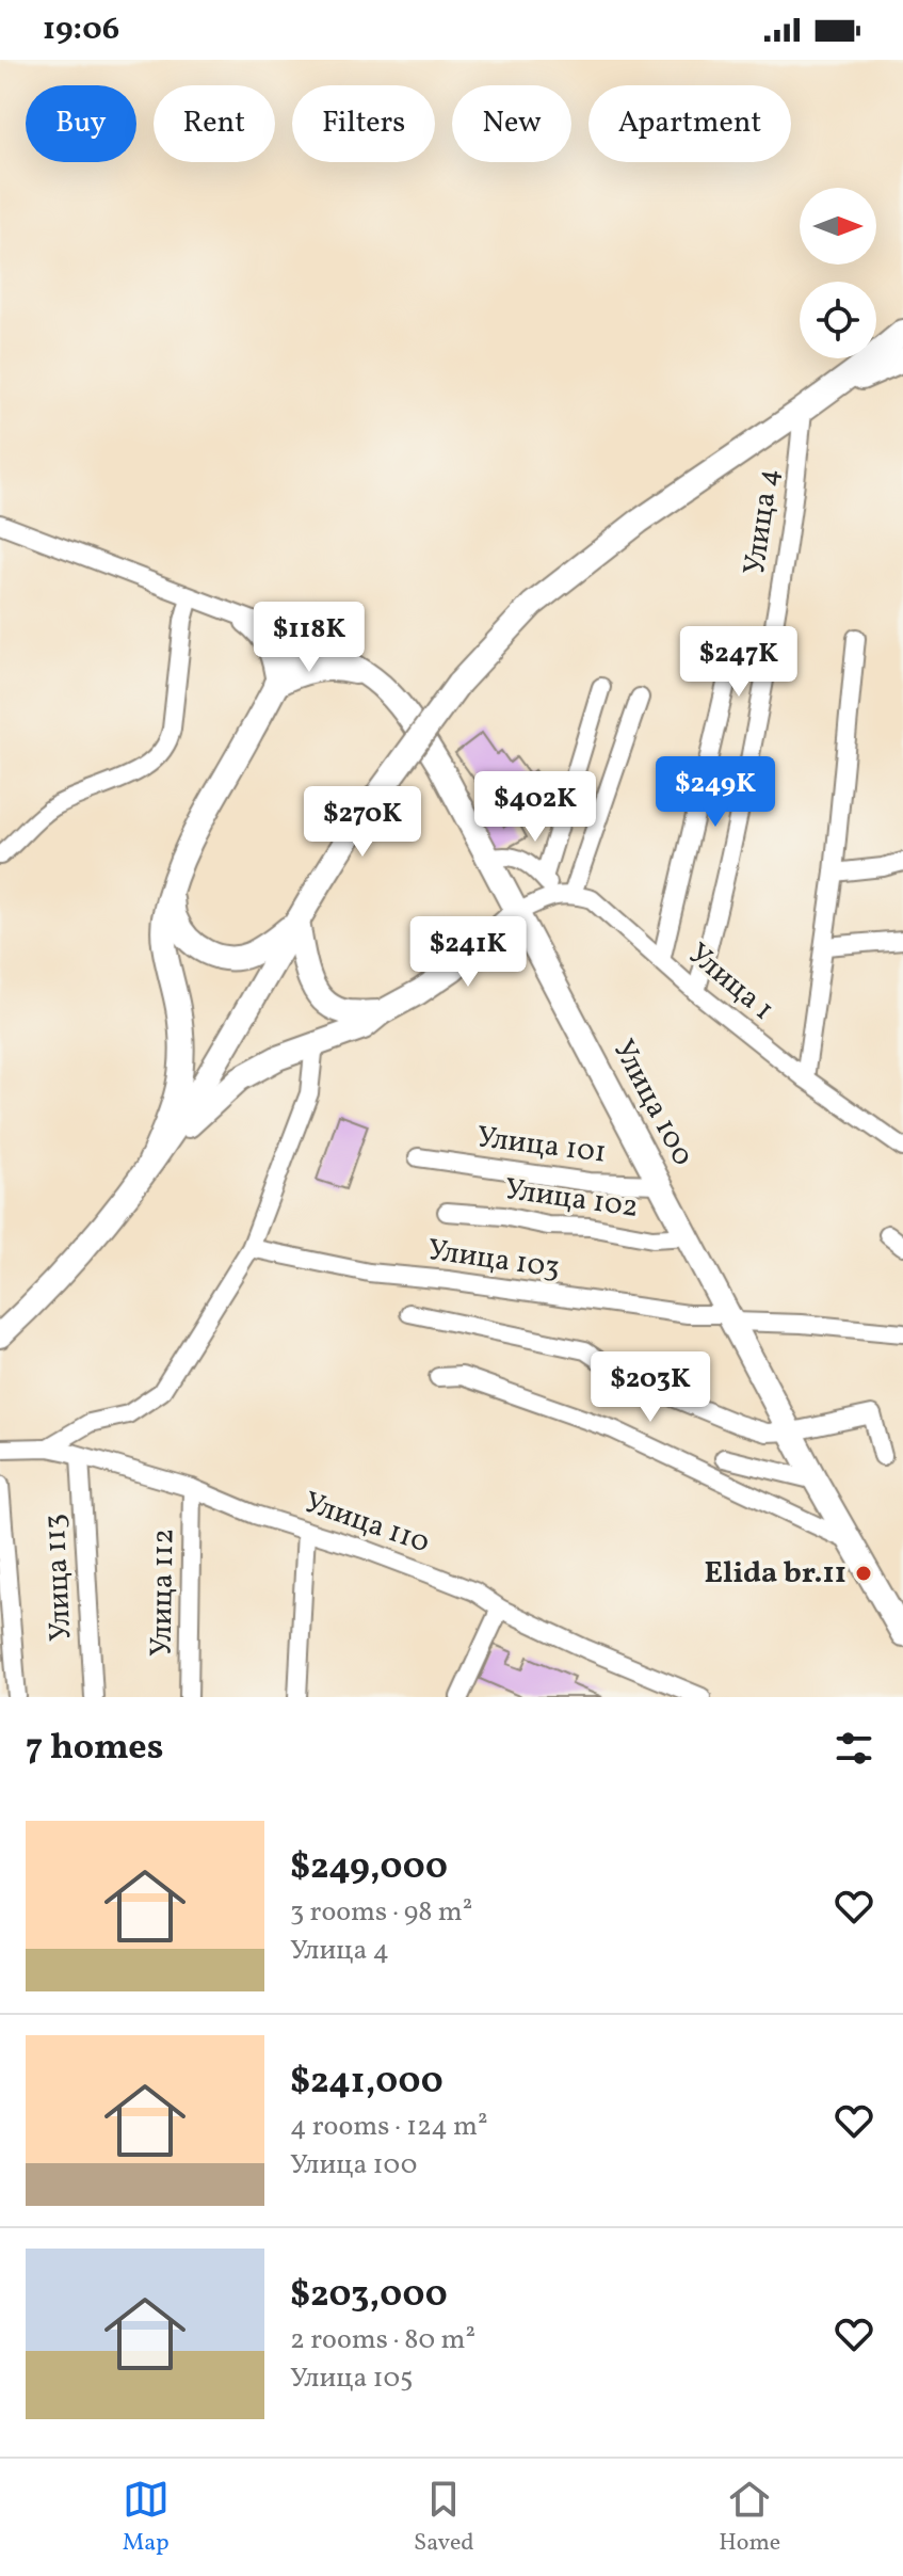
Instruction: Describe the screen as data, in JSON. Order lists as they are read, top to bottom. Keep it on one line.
{"streets":{"main road":["Улица 100"],"street":["Улица 4","Улица 1","Улица 101","Улица 102","Улица 103","Улица 110","Улица 113","Улица 112"]},"crossings":[["Улица 4","Улица 1"],["Улица 1","Улица 100"],["Улица 100","Улица 101"],["Улица 100","Улица 102"],["Улица 100","Улица 103"],["Улица 110","Улица 113"],["Улица 110","Улица 112"]],"places":["Elida br.11"],"north":"right","page":{"status":"19:06","chip":["Buy","Rent","Filters","New","Apartment"],"price":["$118K","$247K","$249K","$402K","$270K","$241K","$203K"],"heading":"7 homes","list":[{"name":"$249,000","note":"3 rooms · 98 m² · Улица 4"},{"name":"$241,000","note":"4 rooms · 124 m² · Улица 100"},{"name":"$203,000","note":"2 rooms · 80 m² · Улица 105"}],"tabs":["Map","Saved","Home"]}}
